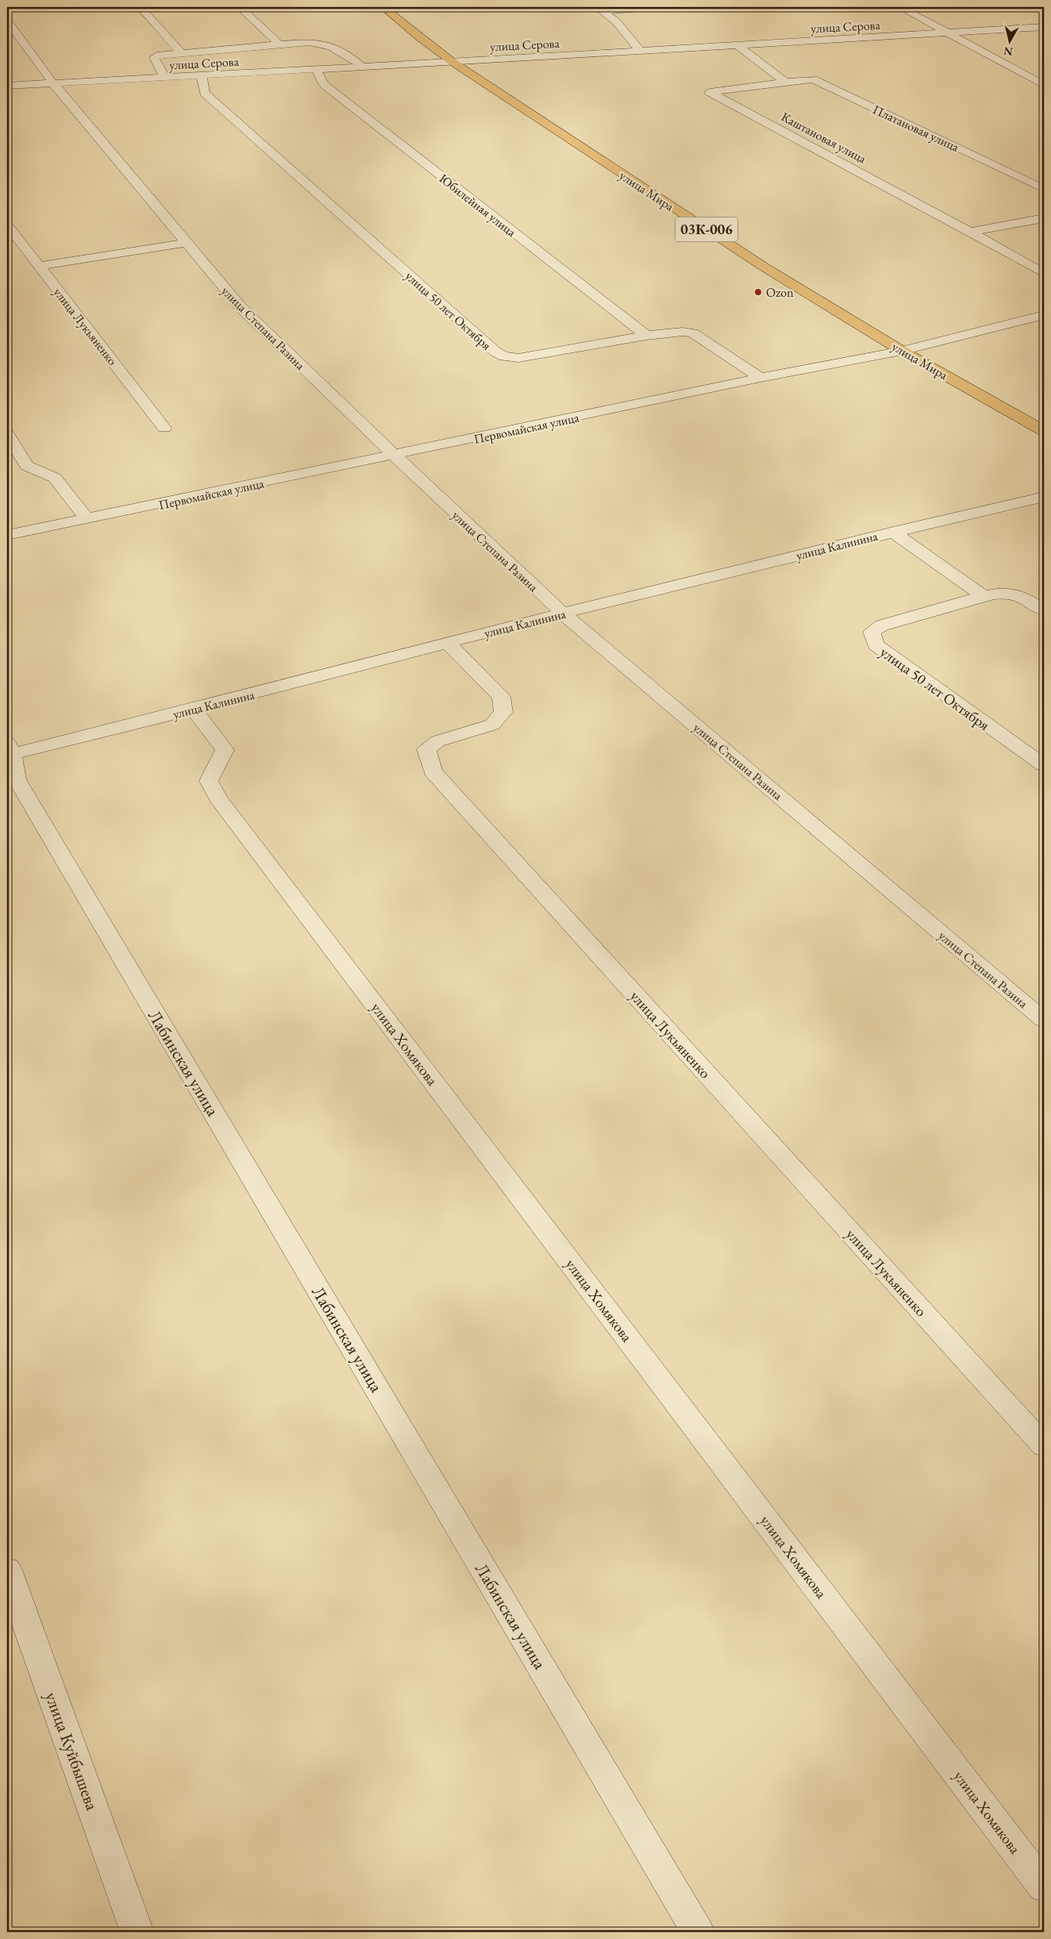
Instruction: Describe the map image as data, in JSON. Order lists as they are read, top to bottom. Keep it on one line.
{"streets":{"main road":["улица Мира","03К-006"],"street":["улица Серова","Платановая улица","Каштановая улица","Юбилейная улица","улица 50 лет Октября","улица Лукьяненко","улица Степана Разина","Первомайская улица","улица Калинина","улица Хомякова","Лабинская улица","улица Куйбышева"]},"crossings":[["улица Серова","улица Мира"],["улица Серова","Юбилейная улица"],["улица Серова","улица 50 лет Октября"],["улица Серова","улица Степана Разина"],["Платановая улица","Каштановая улица"],["улица Мира","Первомайская улица"],["Юбилейная улица","улица 50 лет Октября"],["улица 50 лет Октября","Первомайская улица"],["улица Лукьяненко","улица Калинина"],["улица Степана Разина","Первомайская улица"],["улица Степана Разина","улица Калинина"],["улица Калинина","улица Хомякова"],["улица Калинина","Лабинская улица"]],"places":["Ozon"],"north":"bottom"}
